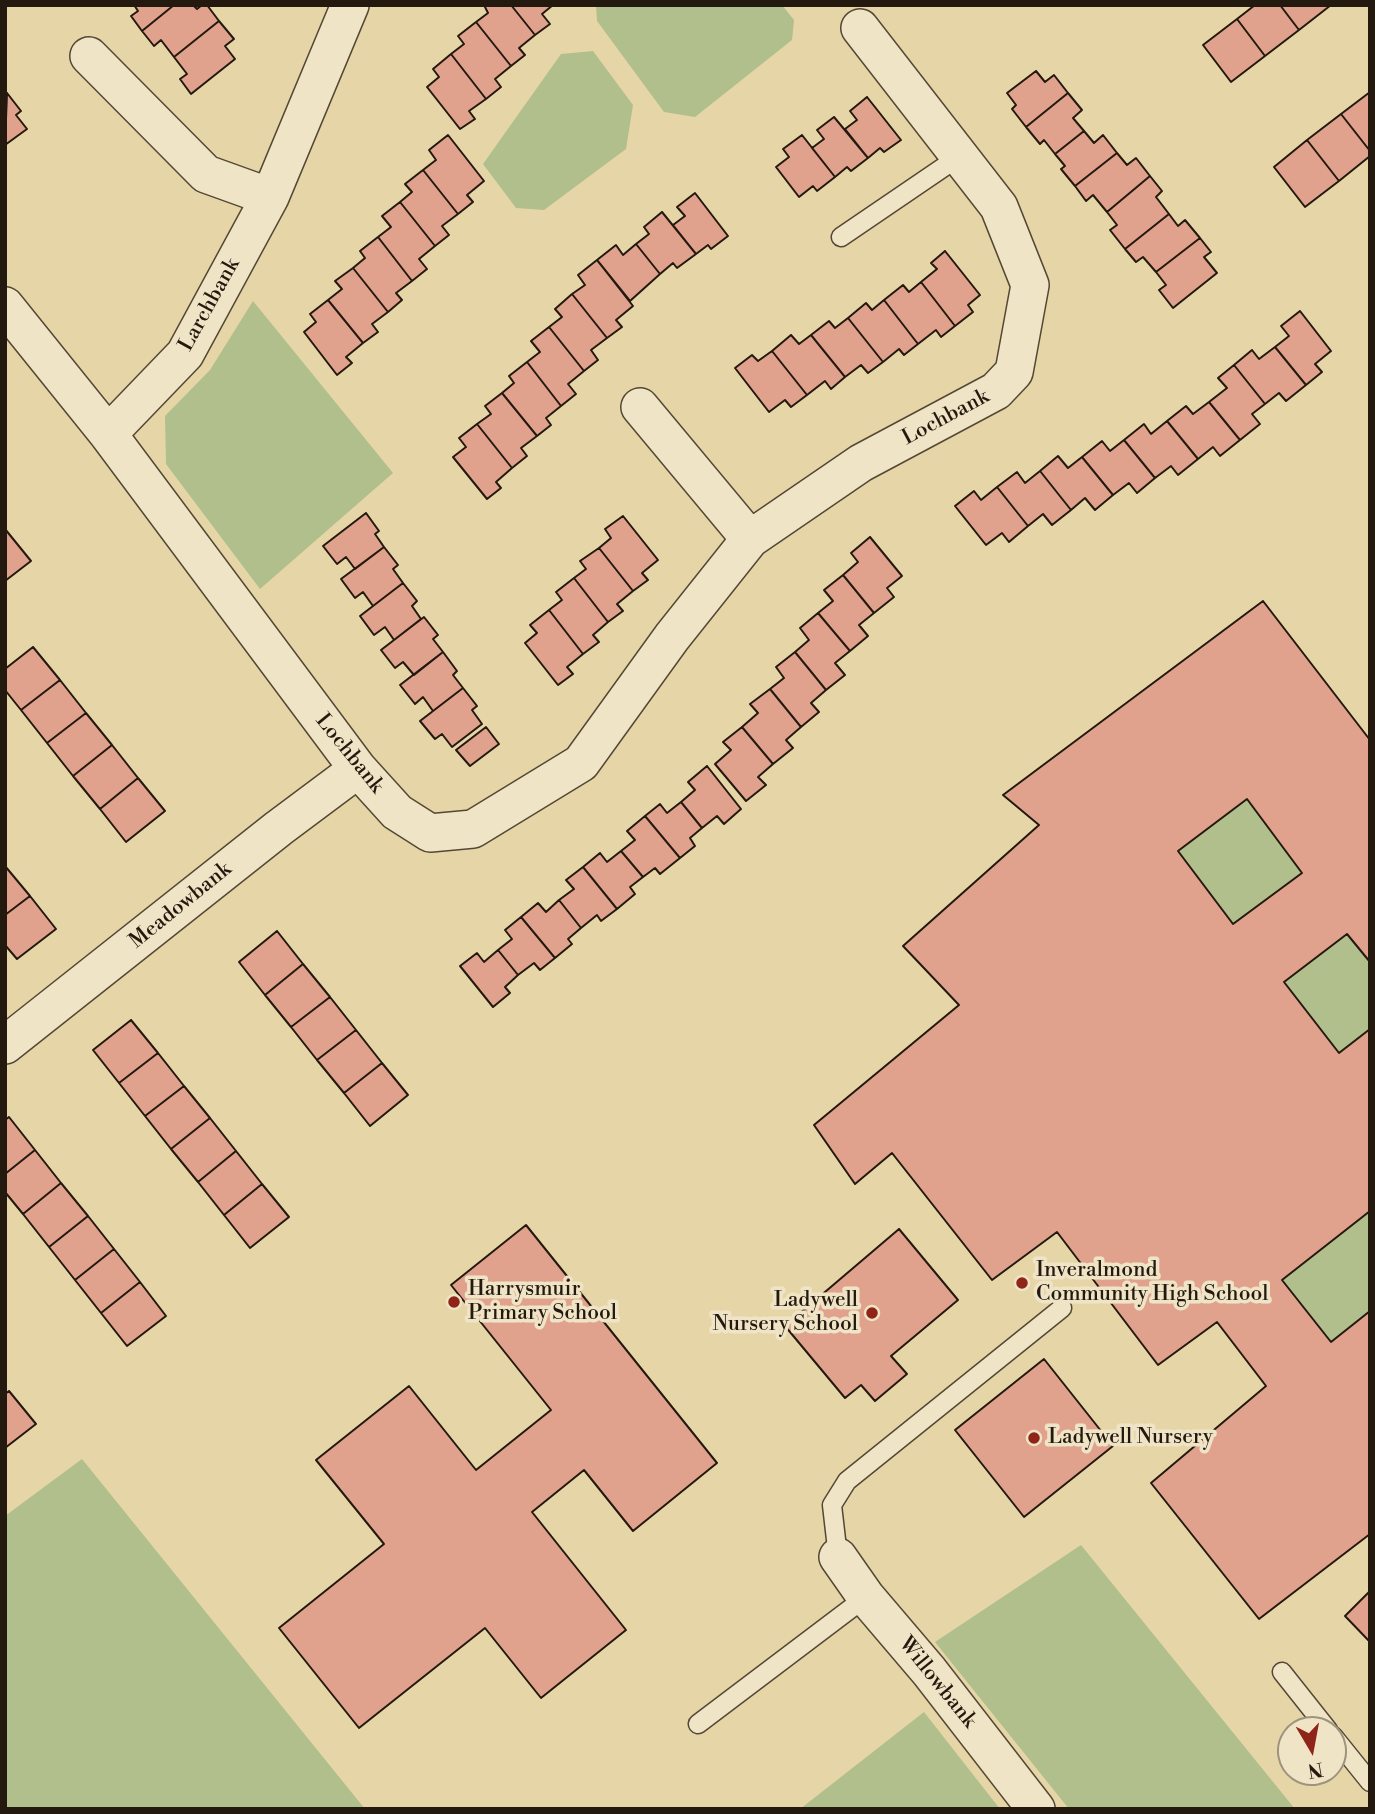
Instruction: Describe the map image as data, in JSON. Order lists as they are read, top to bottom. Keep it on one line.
{"streets":{"street":["Larchbank","Lochbank","Meadowbank","Willowbank"]},"crossings":[["Larchbank","Lochbank"],["Lochbank","Meadowbank"]],"places":["Inveralmond Community High School","Harrysmuir Primary School","Ladywell Nursery School","Ladywell Nursery"],"north":"bottom"}
